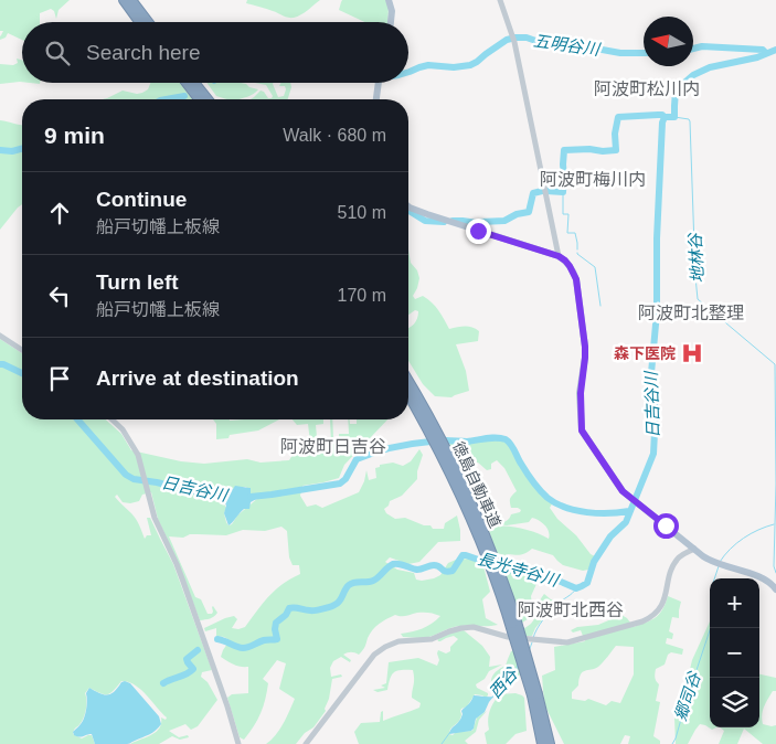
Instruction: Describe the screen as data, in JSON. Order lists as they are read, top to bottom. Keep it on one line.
{"streets":{"highway":["徳島自動車道"]},"districts":["阿波町松川内","阿波町梅川内","阿波町北整理","阿波町日吉谷","阿波町北西谷"],"water":["五明谷川","地林谷","日吉谷川","長光寺谷川","西谷","郷司谷"],"places":{"hospital":["森下医院"]},"north":"left","page":{"search":"Search here","heading":["9 min","Walk · 680 m"],"list":[["Continue","船戸切幡上板線","510 m"],["Turn left","船戸切幡上板線","170 m"],"Arrive at destination"],"map_buttons":["+","−"]}}
